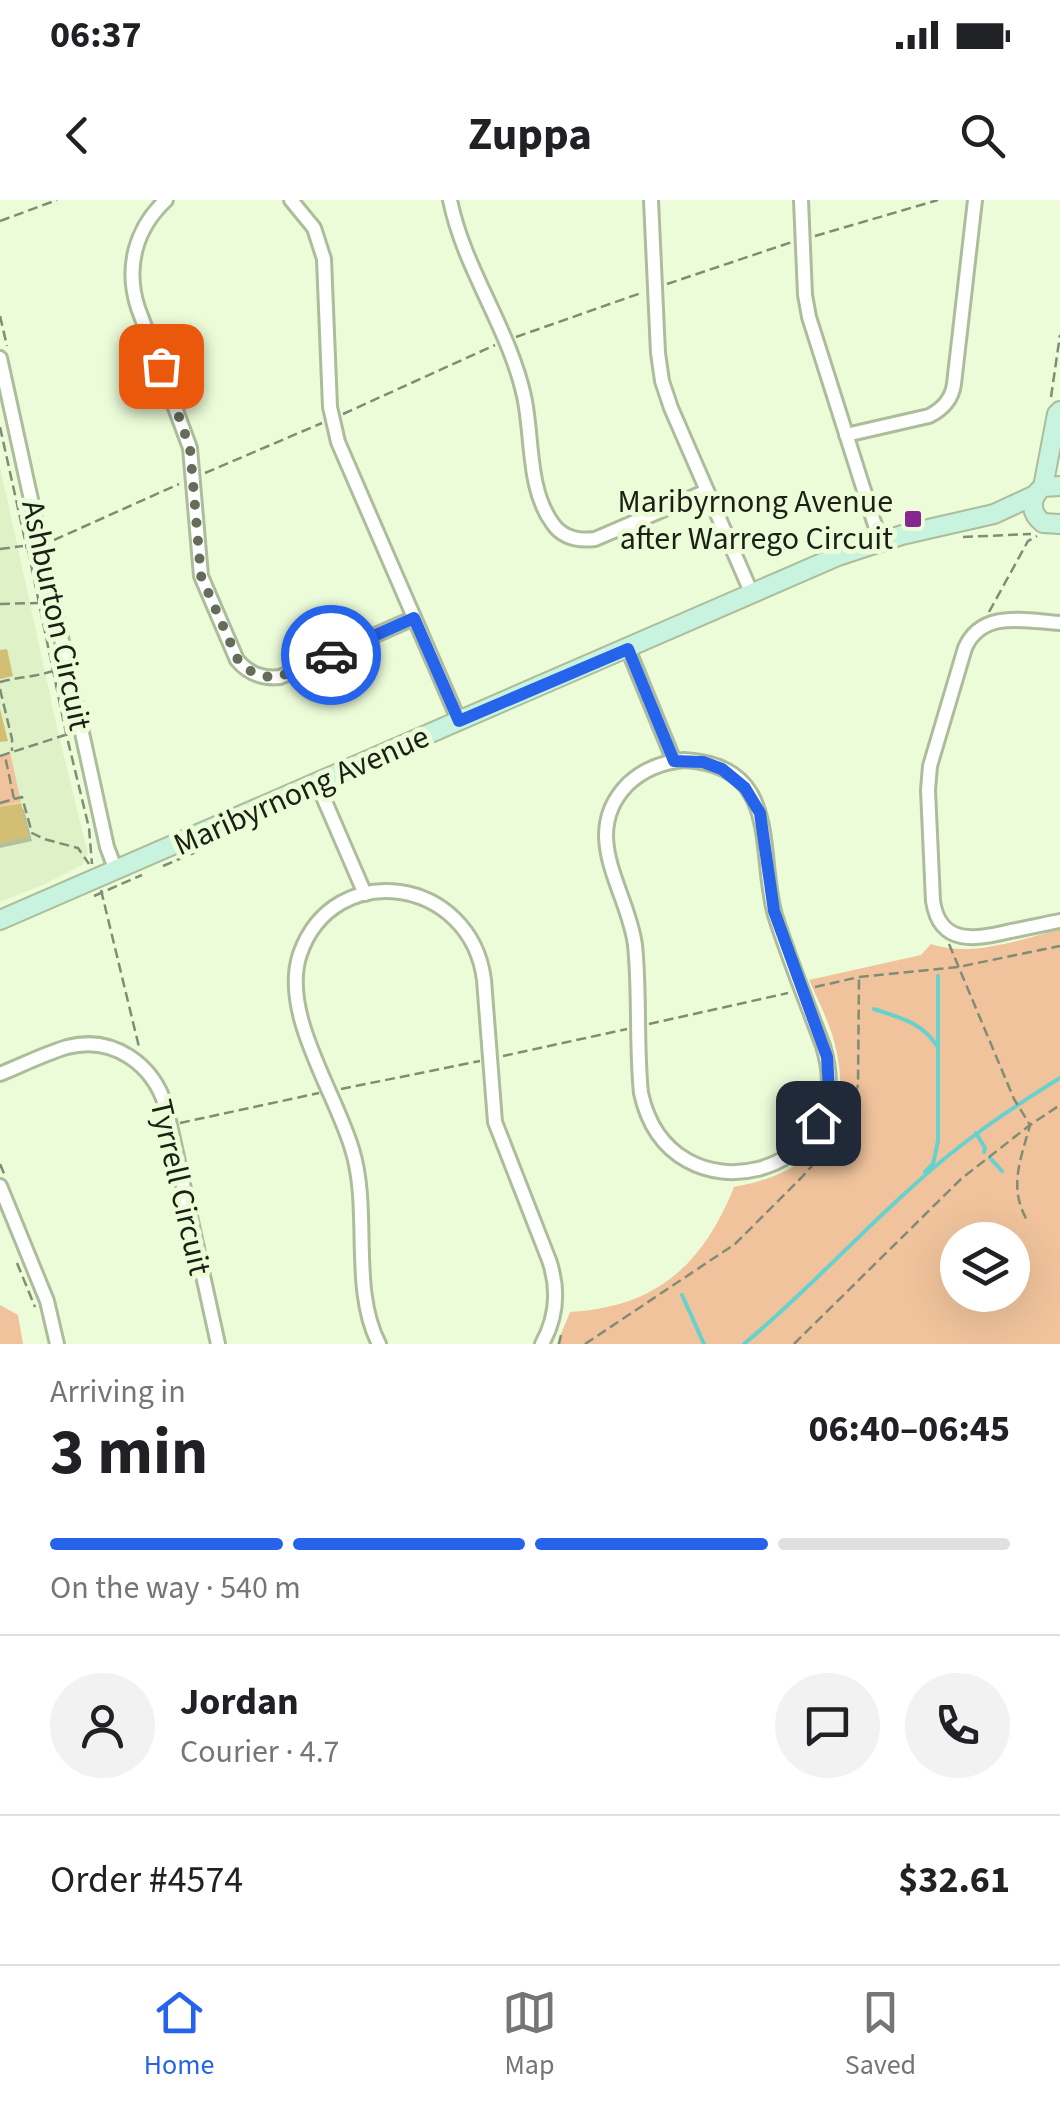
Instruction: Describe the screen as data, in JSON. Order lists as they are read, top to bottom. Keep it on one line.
{"streets":{"street":["Ashburton Circuit","Maribyrnong Avenue","Tyrrell Circuit"]},"crossings":[["Ashburton Circuit","Maribyrnong Avenue"]],"places":{"transit":["Maribyrnong Avenue after Warrego Circuit"]},"page":{"status":"06:37","header":"Zuppa","heading":["3 min","Arriving in","06:40–06:45"],"panel":["Jordan","Courier · 4.7","Order #4574","$32.61"],"bar":"On the way · 540 m","tabs":["Home","Map","Saved"]}}
